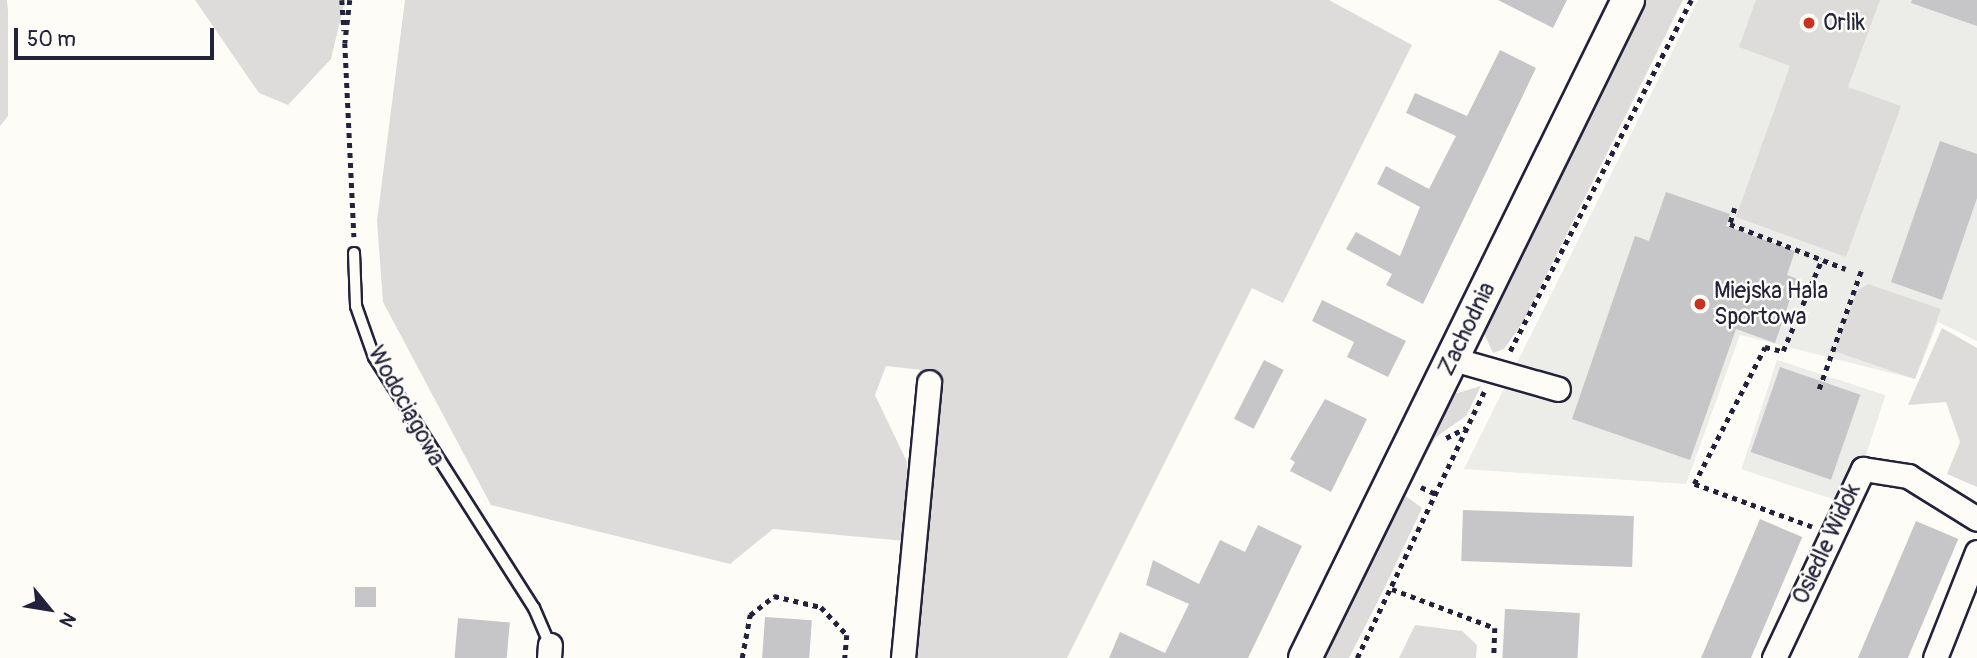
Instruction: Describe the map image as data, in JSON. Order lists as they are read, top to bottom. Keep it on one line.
{"streets":{"street":["Zachodnia","Osiedle Widok"],"lane":["Wodociągowa"]},"places":["Orlik","Miejska Hala Sportowa"],"scale_bar":"50 m","north":"bottom right"}
